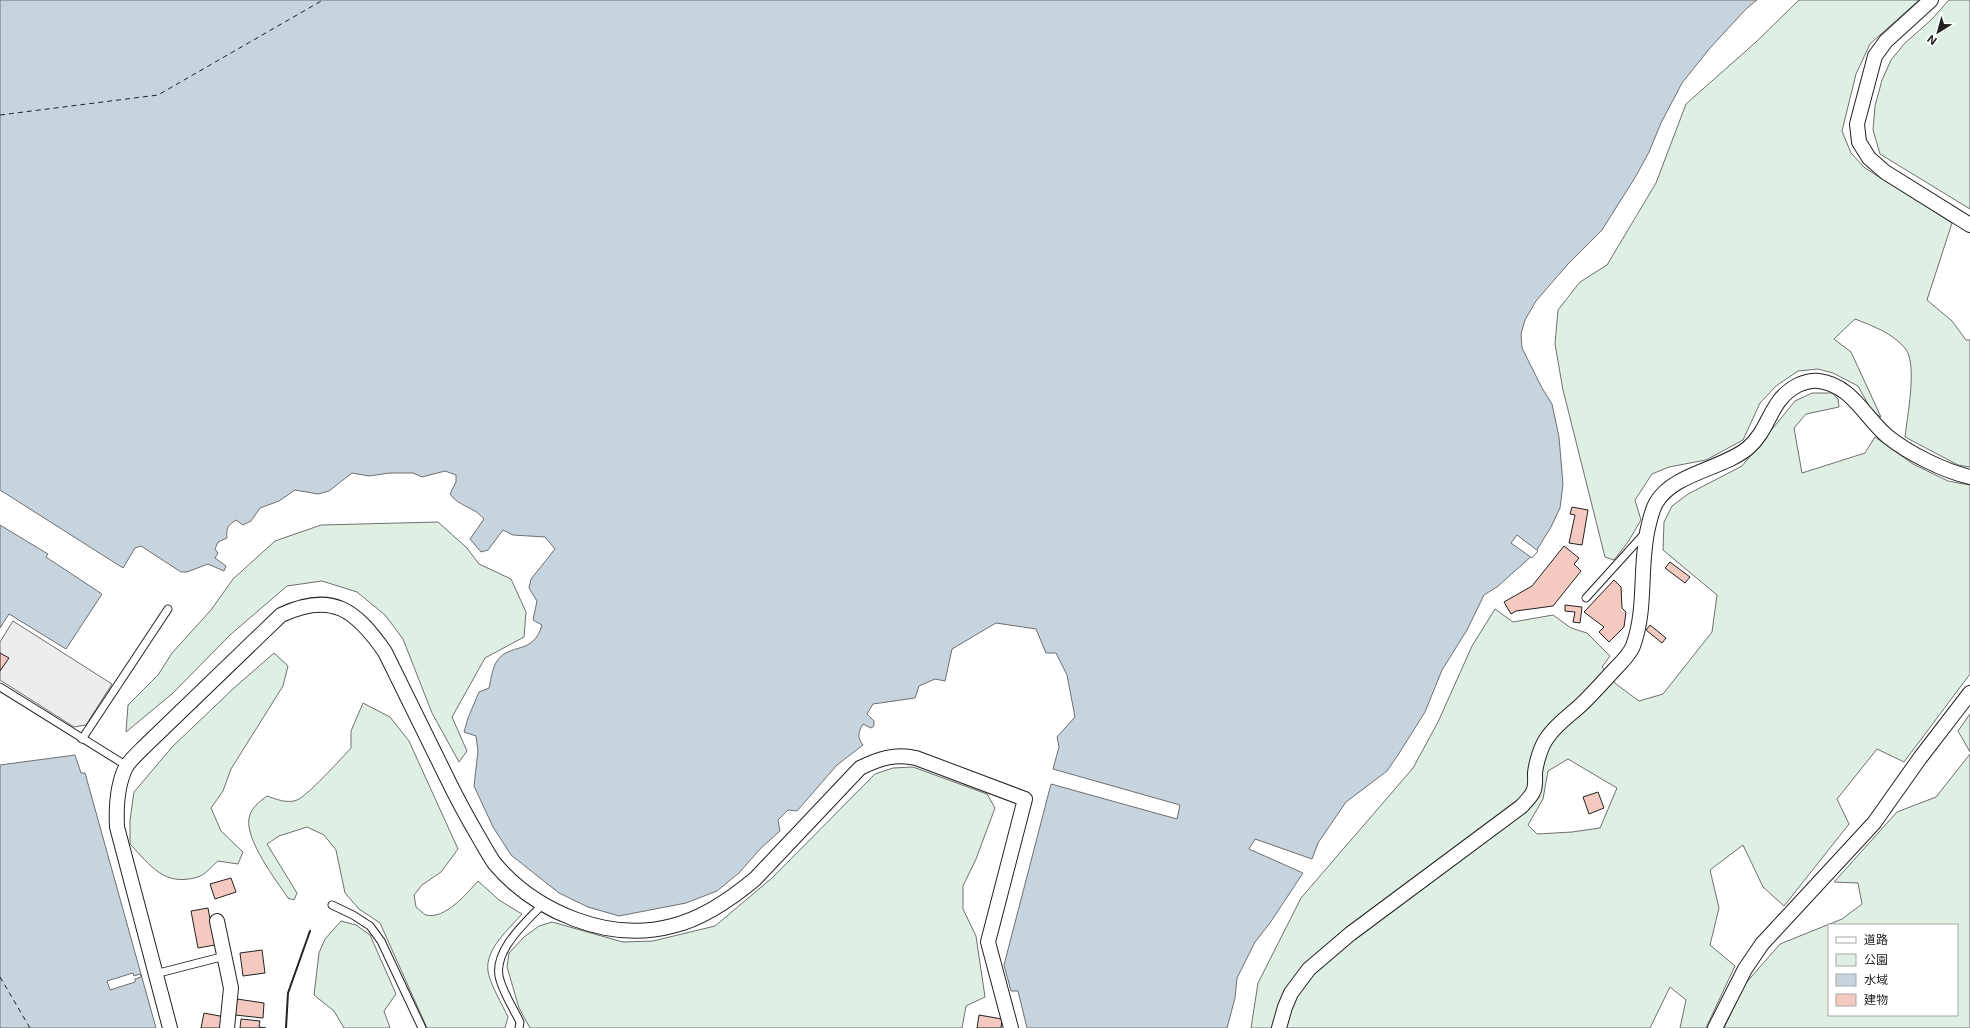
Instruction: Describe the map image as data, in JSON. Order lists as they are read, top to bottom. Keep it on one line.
{"legend":["道路","公園","水域","建物"],"north":"bottom left"}
